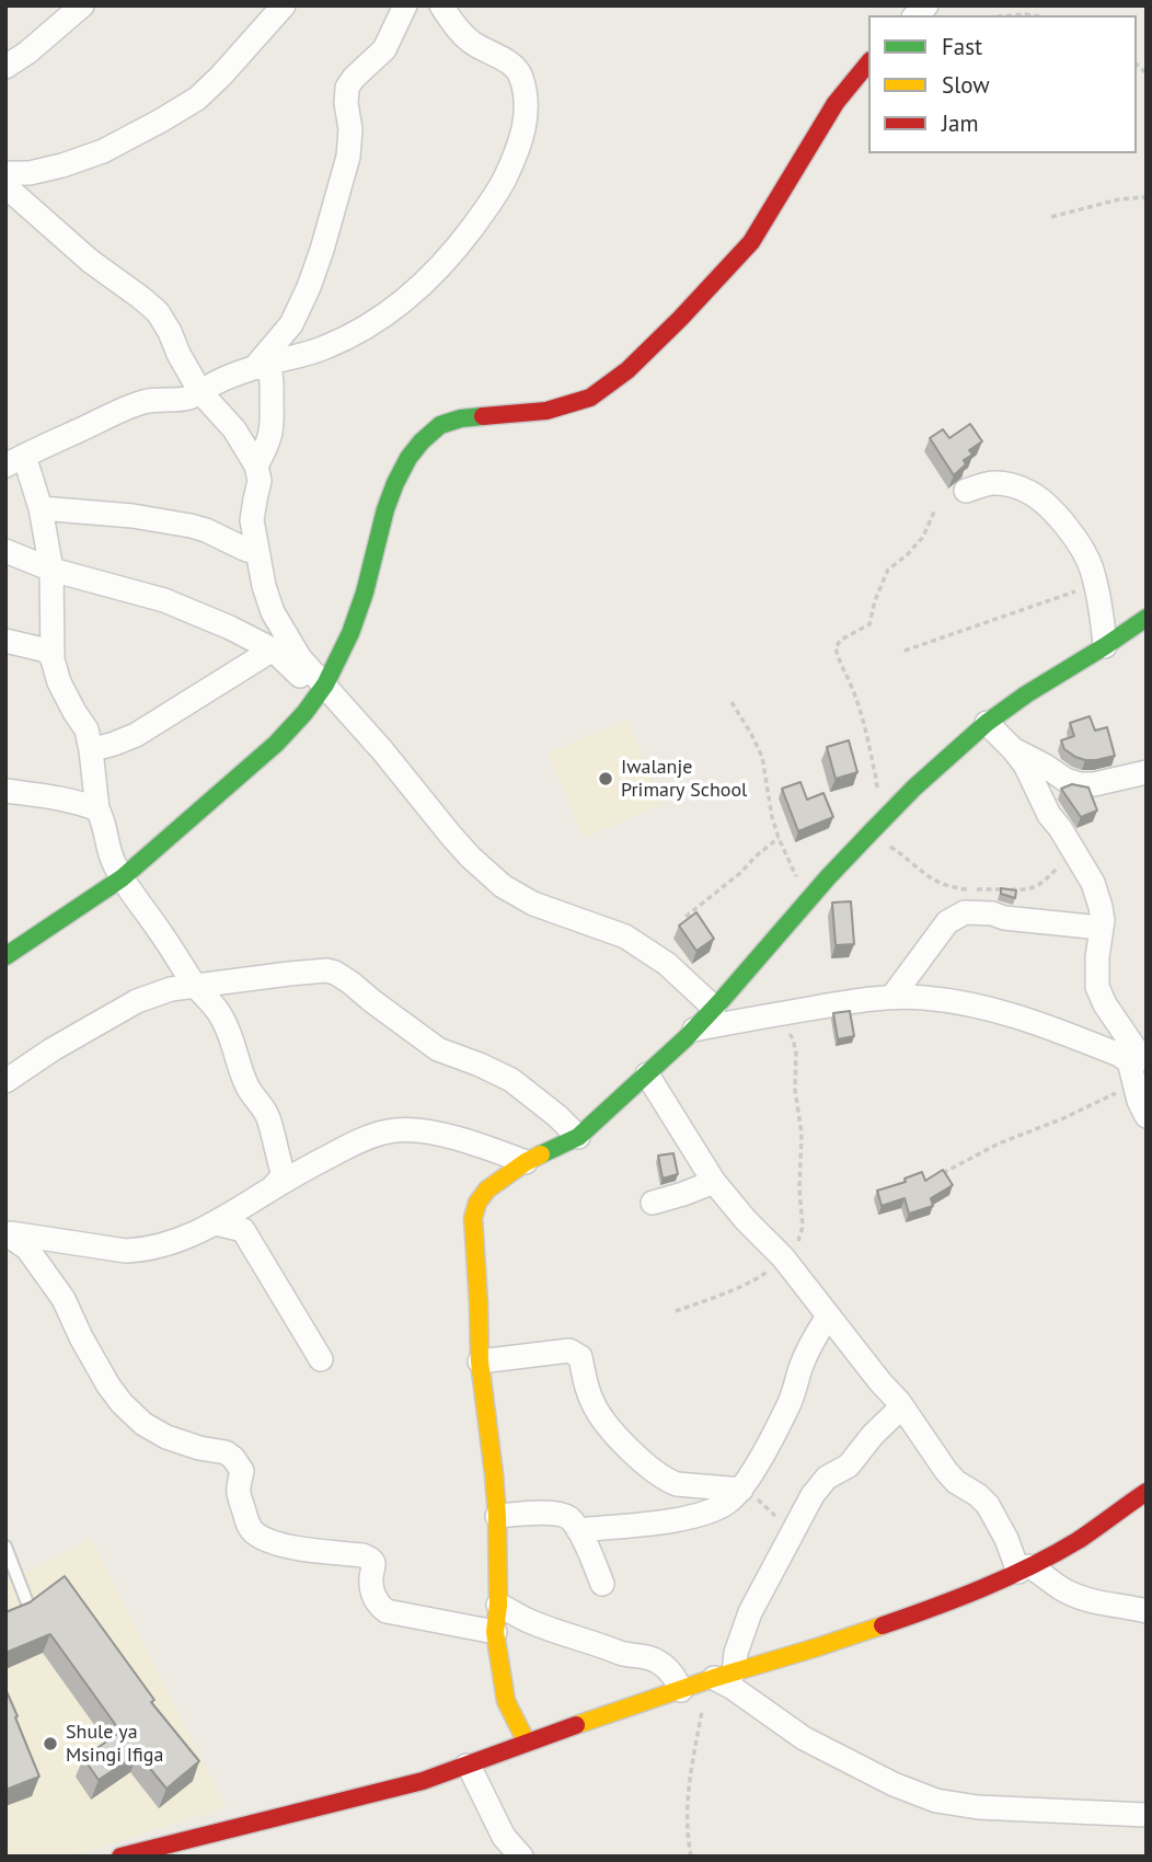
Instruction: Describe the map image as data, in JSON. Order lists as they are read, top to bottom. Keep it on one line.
{"places":["Iwalanje Primary School","Shule ya Msingi Ifiga"],"legend":["Fast","Slow","Jam"]}
